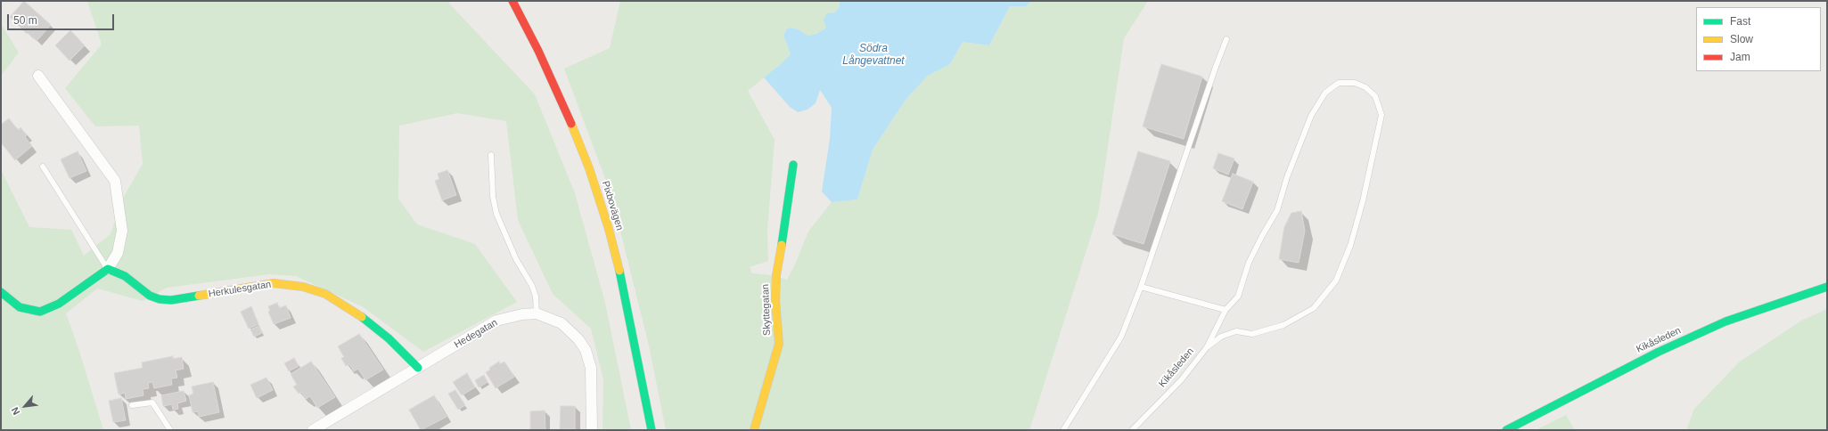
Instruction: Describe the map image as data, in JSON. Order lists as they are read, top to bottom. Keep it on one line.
{"streets":{"street":["Pixbovägen","Herkulesgatan","Skyttegatan","Hedegatan","Kikåsleden"]},"crossings":[["Herkulesgatan","Hedegatan"]],"water":["Södra Långevattnet"],"legend":["Fast","Slow","Jam"],"scale_bar":"50 m","north":"bottom left"}
